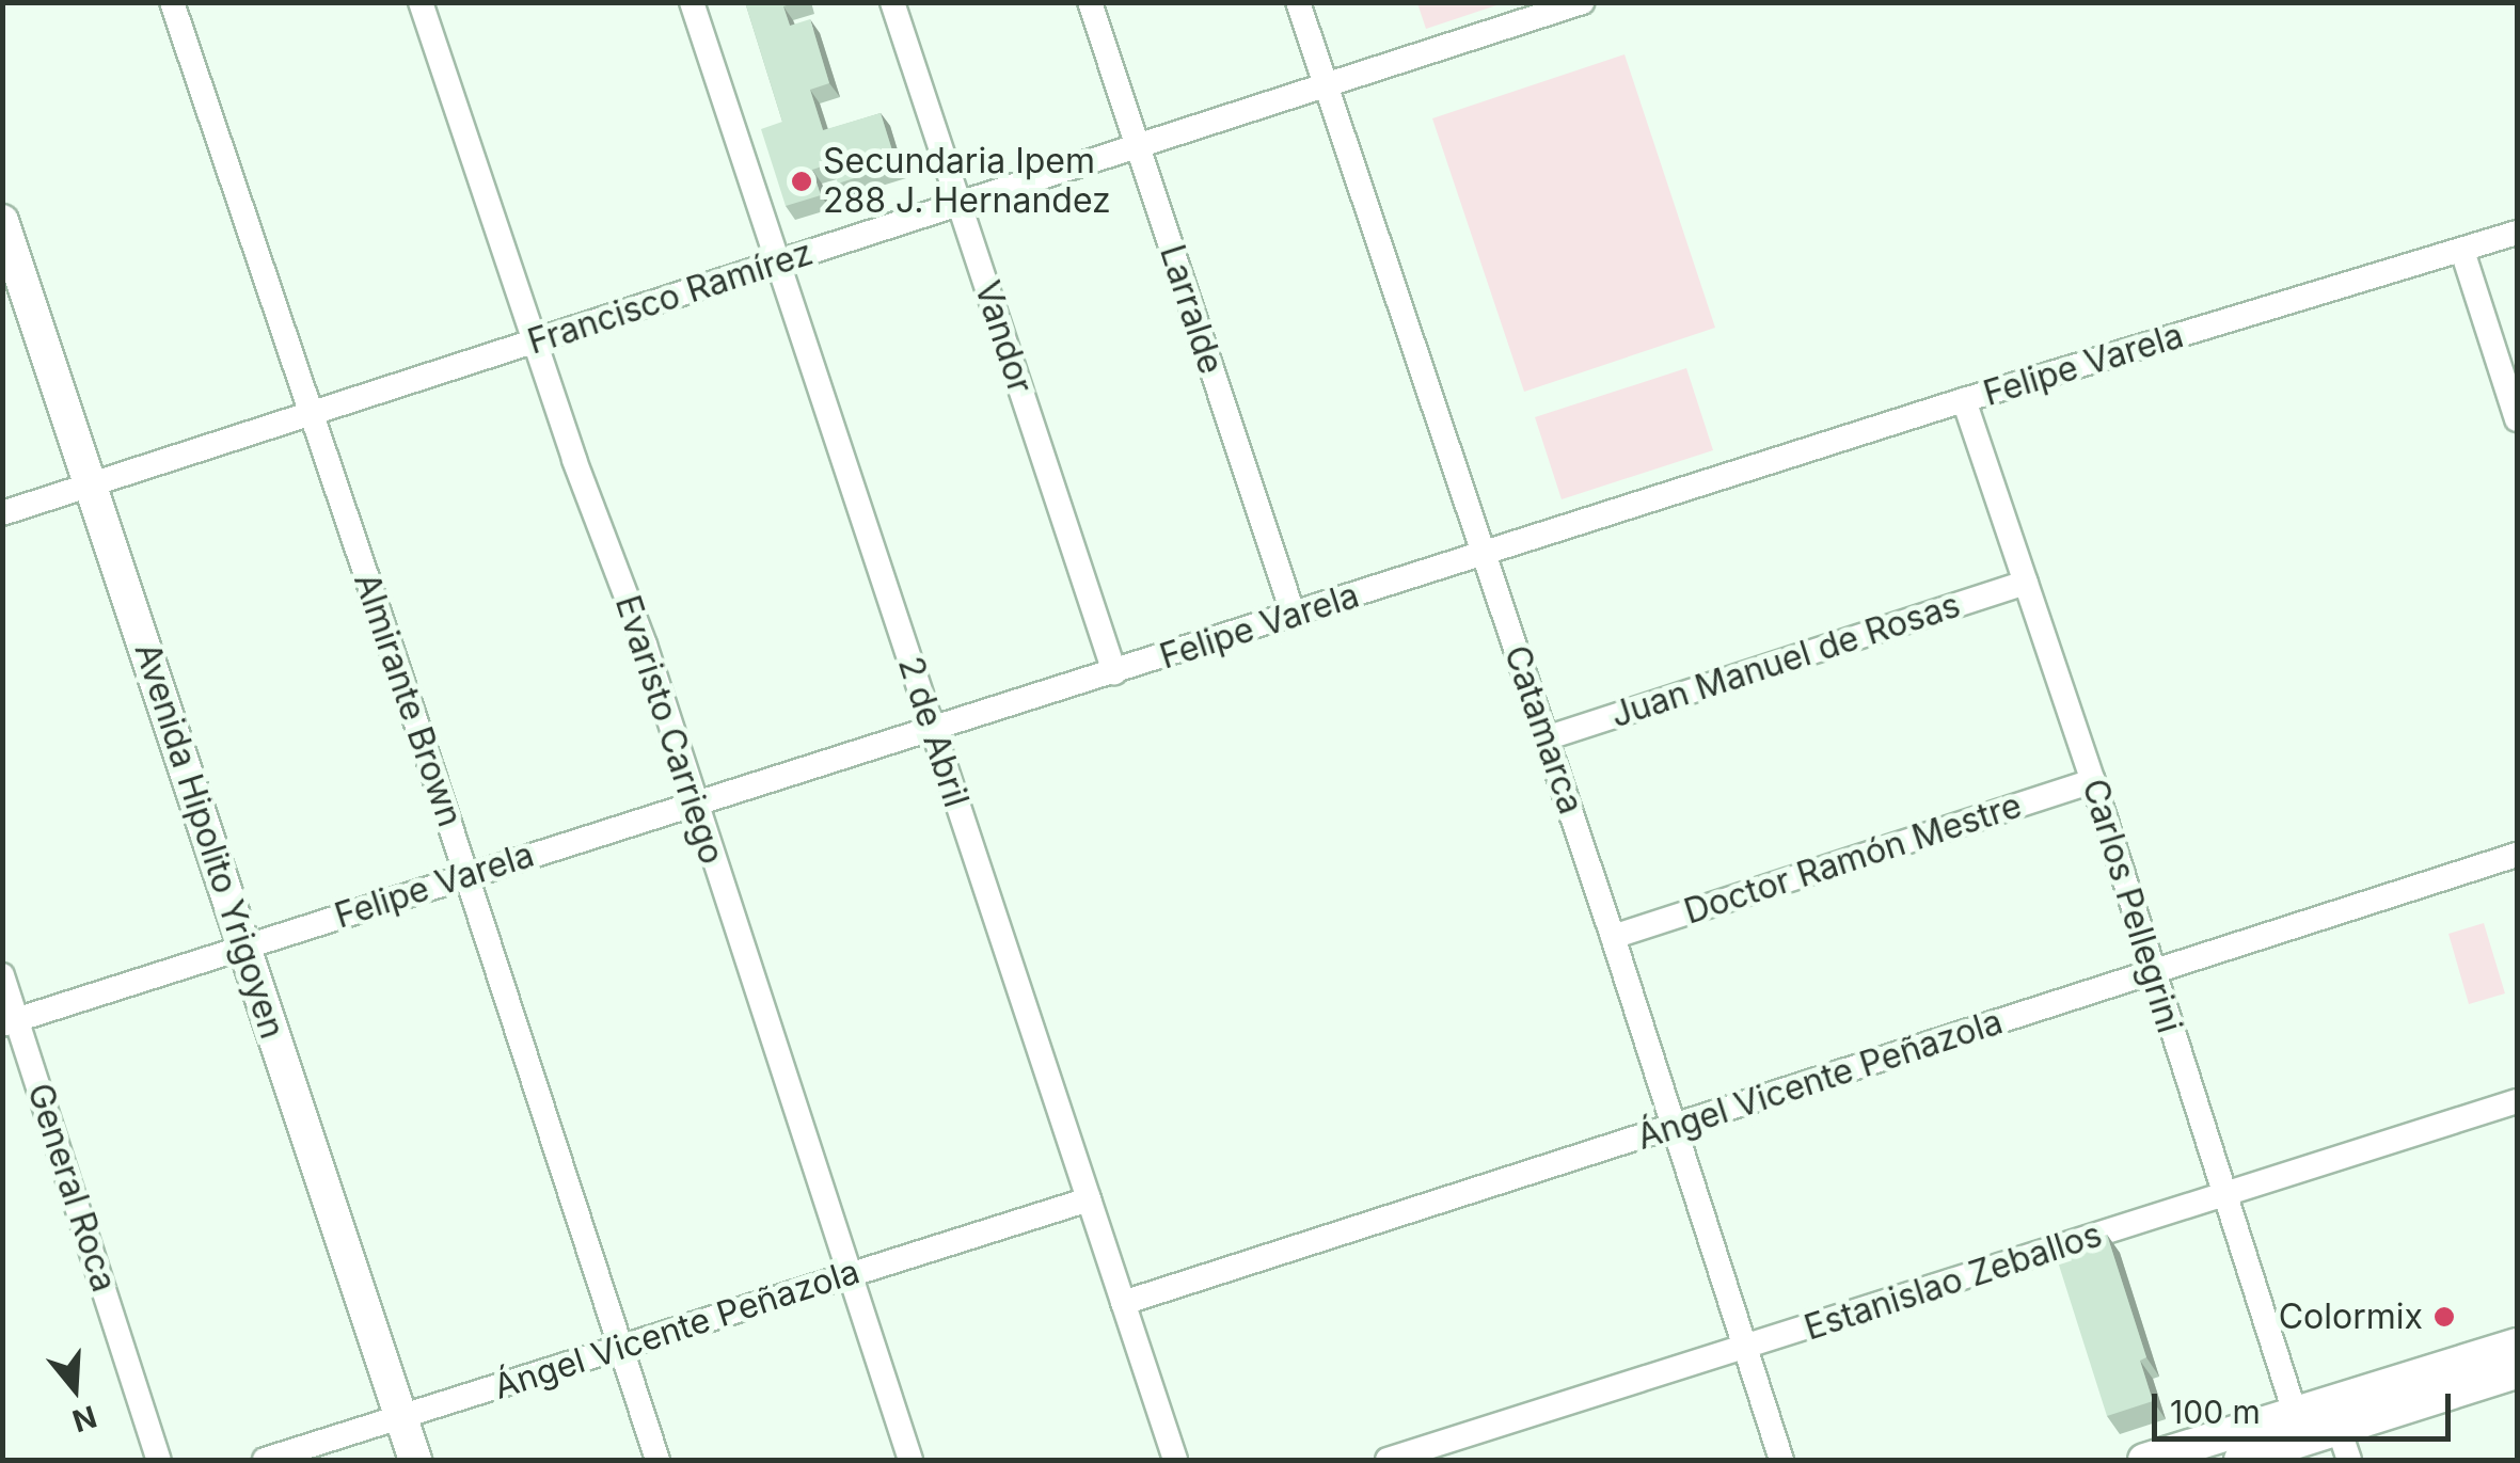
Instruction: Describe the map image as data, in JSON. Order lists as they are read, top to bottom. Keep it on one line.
{"streets":{"main road":["Avenida Hipolito Yrigoyen"],"street":["Francisco Ramírez","Larralde","Vandor","Felipe Varela","Juan Manuel de Rosas","Almirante Brown","Evaristo Carriego","Catamarca","2 de Abril","Doctor Ramón Mestre","Carlos Pellegrini","Ángel Vicente Peñazola","General Roca","Estanislao Zeballos"]},"crossings":[["Francisco Ramírez","Larralde"],["Francisco Ramírez","Vandor"],["Francisco Ramírez","Almirante Brown"],["Francisco Ramírez","Evaristo Carriego"],["Francisco Ramírez","Catamarca"],["Francisco Ramírez","2 de Abril"],["Francisco Ramírez","Avenida Hipolito Yrigoyen"],["Larralde","Felipe Varela"],["Vandor","Felipe Varela"],["Felipe Varela","Almirante Brown"],["Felipe Varela","Evaristo Carriego"],["Felipe Varela","Catamarca"],["Felipe Varela","2 de Abril"],["Felipe Varela","Avenida Hipolito Yrigoyen"],["Felipe Varela","Carlos Pellegrini"],["Felipe Varela","General Roca"],["Juan Manuel de Rosas","Catamarca"],["Juan Manuel de Rosas","Carlos Pellegrini"],["Almirante Brown","Ángel Vicente Peñazola"],["Evaristo Carriego","Ángel Vicente Peñazola"],["Catamarca","Doctor Ramón Mestre"],["Catamarca","Ángel Vicente Peñazola"],["Catamarca","Estanislao Zeballos"],["2 de Abril","Ángel Vicente Peñazola"],["Avenida Hipolito Yrigoyen","Ángel Vicente Peñazola"],["Doctor Ramón Mestre","Carlos Pellegrini"],["Carlos Pellegrini","Ángel Vicente Peñazola"],["Carlos Pellegrini","Estanislao Zeballos"]],"places":["Secundaria Ipem 288 J. Hernandez","Colormix"],"scale_bar":"100 m","north":"bottom"}
